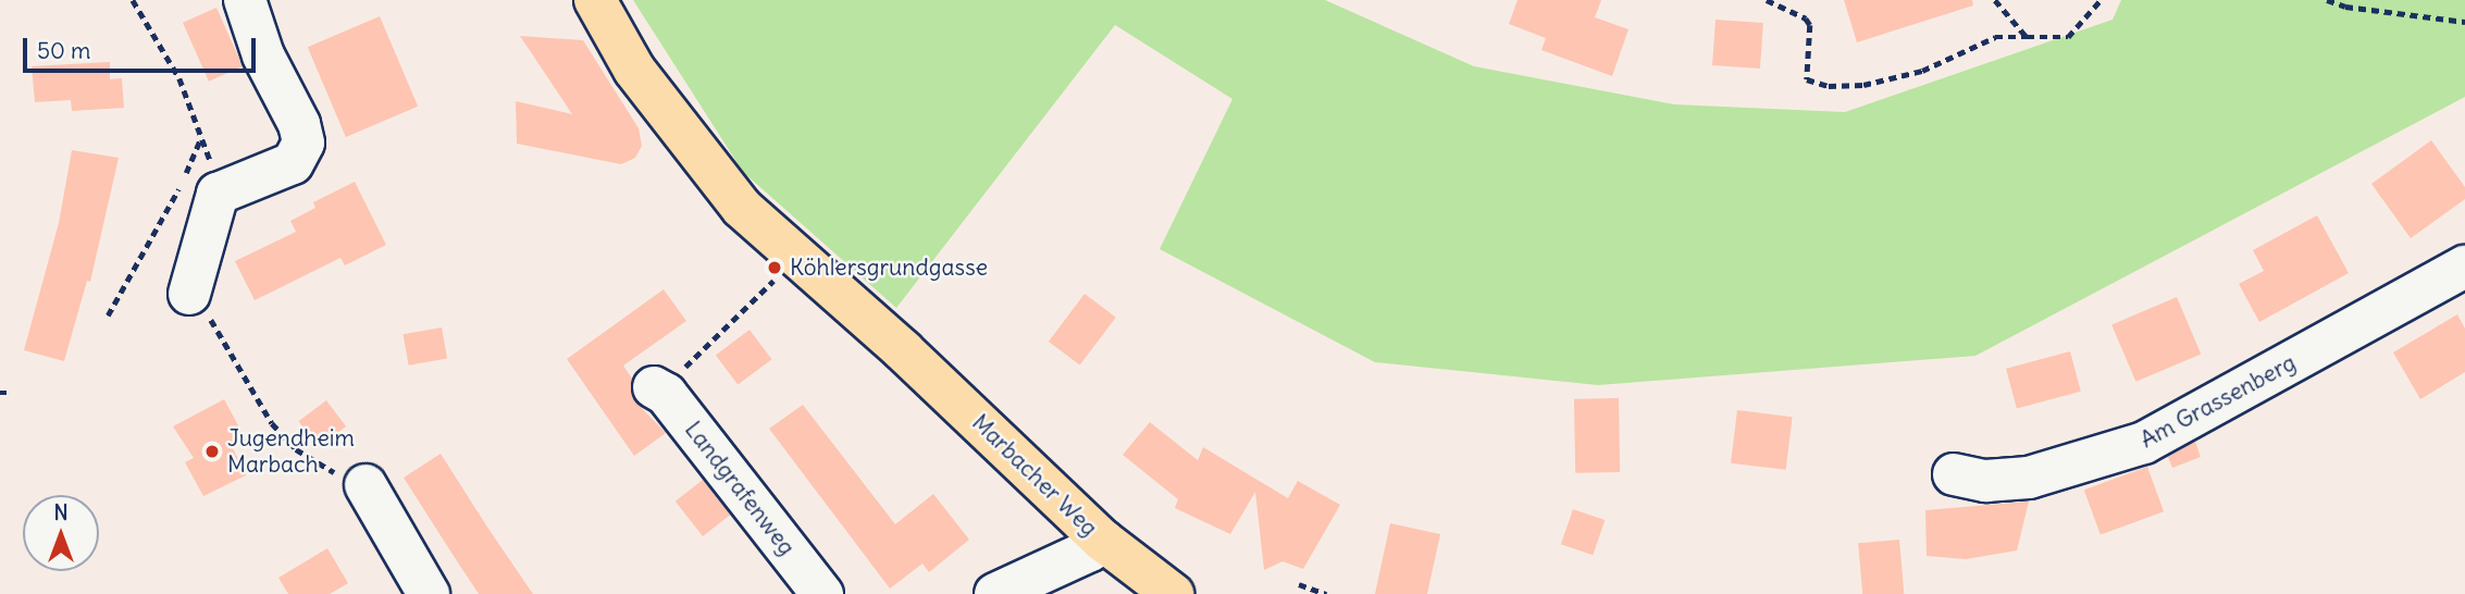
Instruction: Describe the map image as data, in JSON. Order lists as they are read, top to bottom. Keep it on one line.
{"streets":{"main road":["Marbacher Weg"],"street":["Am Grassenberg","Landgrafenweg"]},"places":["Köhlersgrundgasse","Jugendheim Marbach"],"scale_bar":"50 m","north":"top"}
